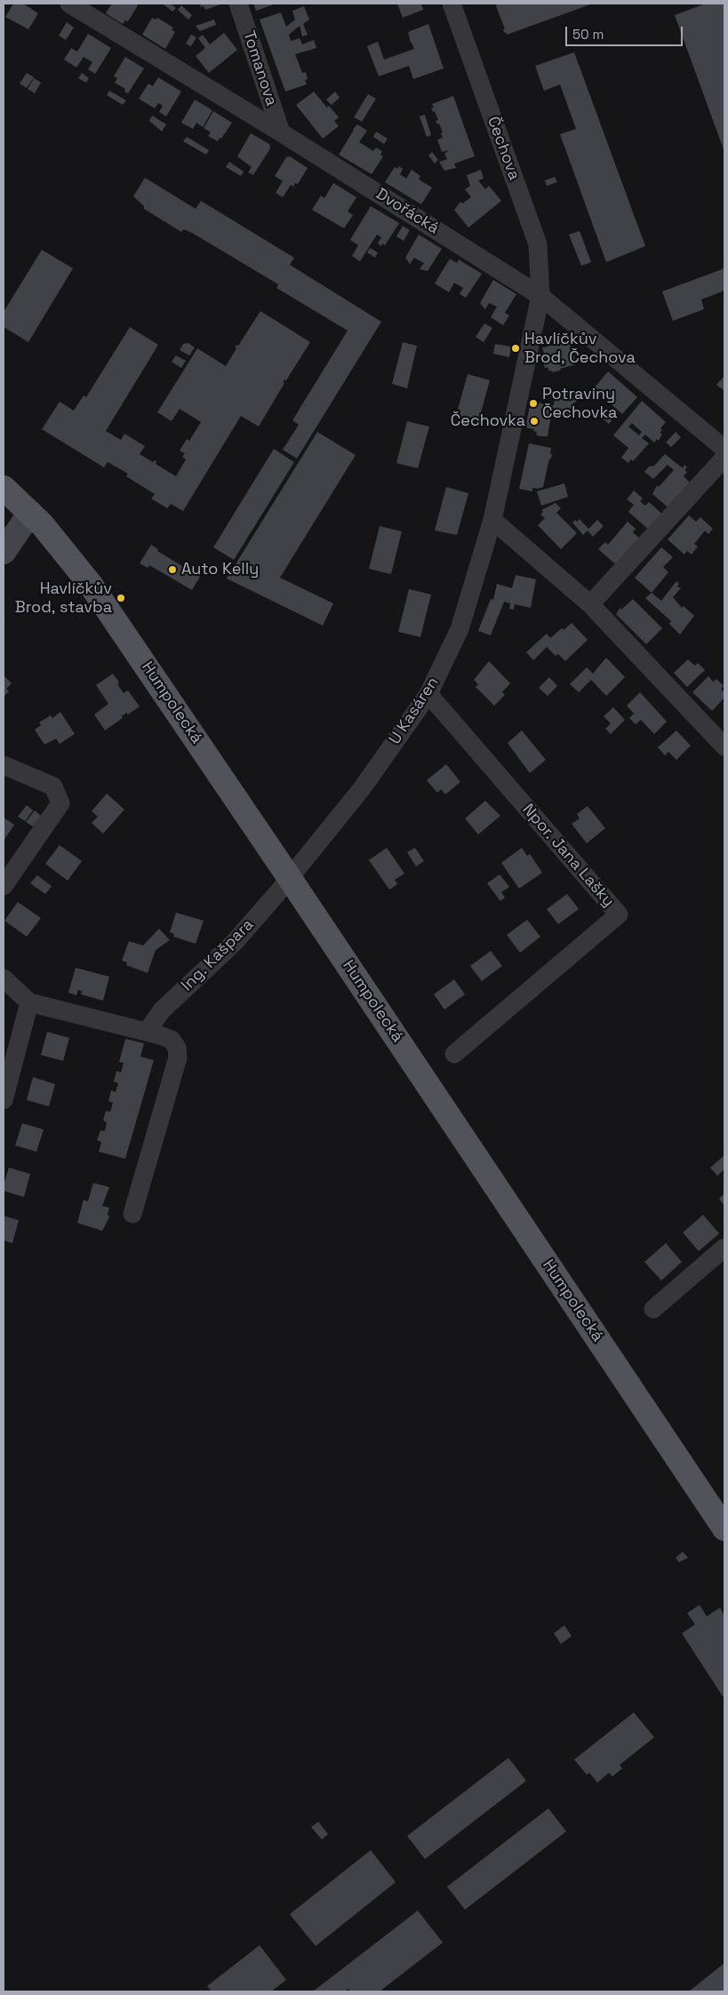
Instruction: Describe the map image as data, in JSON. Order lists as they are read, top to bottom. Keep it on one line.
{"streets":{"main road":["Humpolecká"],"street":["Tomanova","Čechova","Dvořácká","U Kasáren","Npor. Jana Lašky","Ing. Kašpara"]},"crossings":[["Tomanova","Dvořácká"],["Čechova","Dvořácká"],["Čechova","U Kasáren"],["Dvořácká","U Kasáren"],["Humpolecká","U Kasáren"],["Humpolecká","Ing. Kašpara"],["U Kasáren","Npor. Jana Lašky"],["U Kasáren","Ing. Kašpara"]],"places":["Havlíčkův Brod, Čechova","Potraviny Čechovka","Čechovka","Auto Kelly","Havlíčkův Brod, stavba"],"scale_bar":"50 m"}
